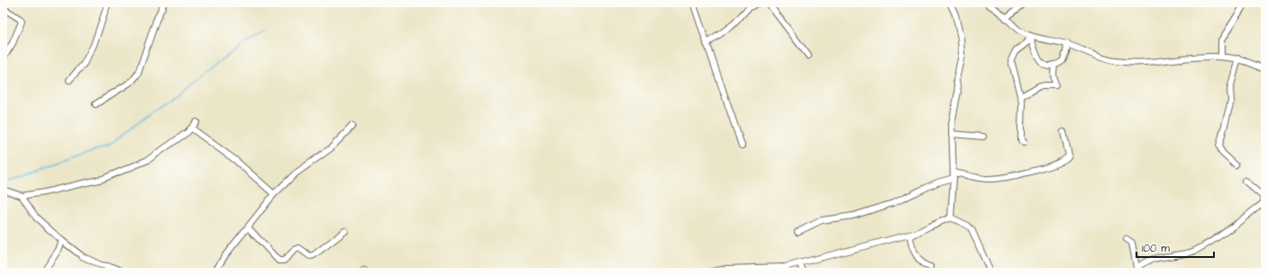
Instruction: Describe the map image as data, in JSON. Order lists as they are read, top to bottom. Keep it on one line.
{"scale_bar":"100 m"}
